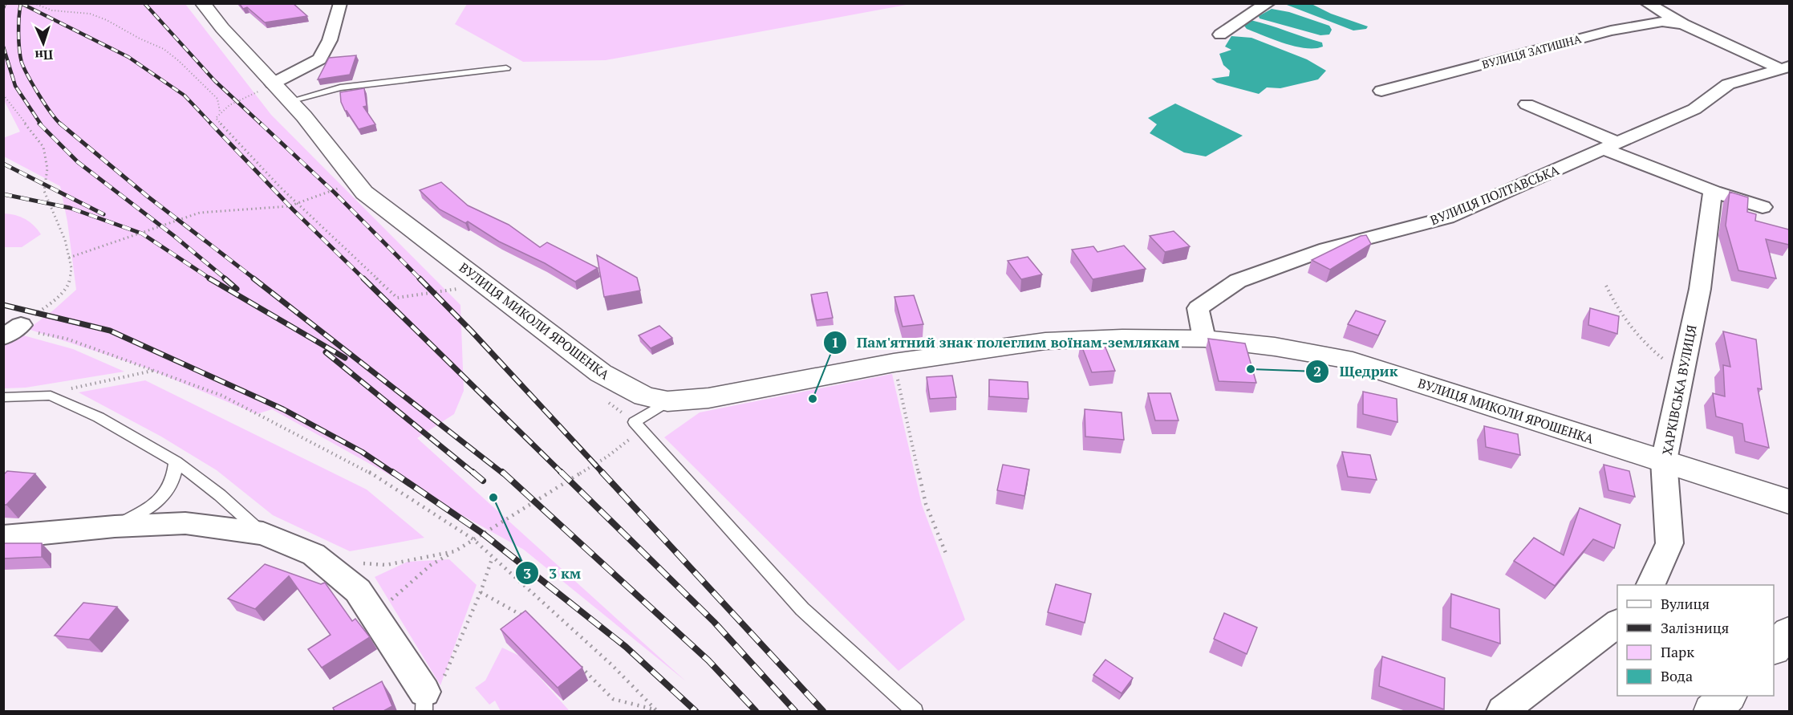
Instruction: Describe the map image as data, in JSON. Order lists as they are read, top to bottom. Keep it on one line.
{"streets":{"main road":["ВУЛИЦЯ МИКОЛИ ЯРОШЕНКА"],"street":["ВУЛИЦЯ ЗАТИШНА","ВУЛИЦЯ ПОЛТАВСЬКА","ХАРКІВСЬКА ВУЛИЦЯ"]},"crossings":[["ВУЛИЦЯ ЗАТИШНА","ВУЛИЦЯ ПОЛТАВСЬКА"],["ВУЛИЦЯ ПОЛТАВСЬКА","ВУЛИЦЯ МИКОЛИ ЯРОШЕНКА"],["ВУЛИЦЯ МИКОЛИ ЯРОШЕНКА","ХАРКІВСЬКА ВУЛИЦЯ"]],"places":["Щедрик","Пам'ятний знак полеглим воїнам-землякам","3 км"],"legend":["Вулиця","Залізниця","Парк","Вода"],"north":"bottom"}
